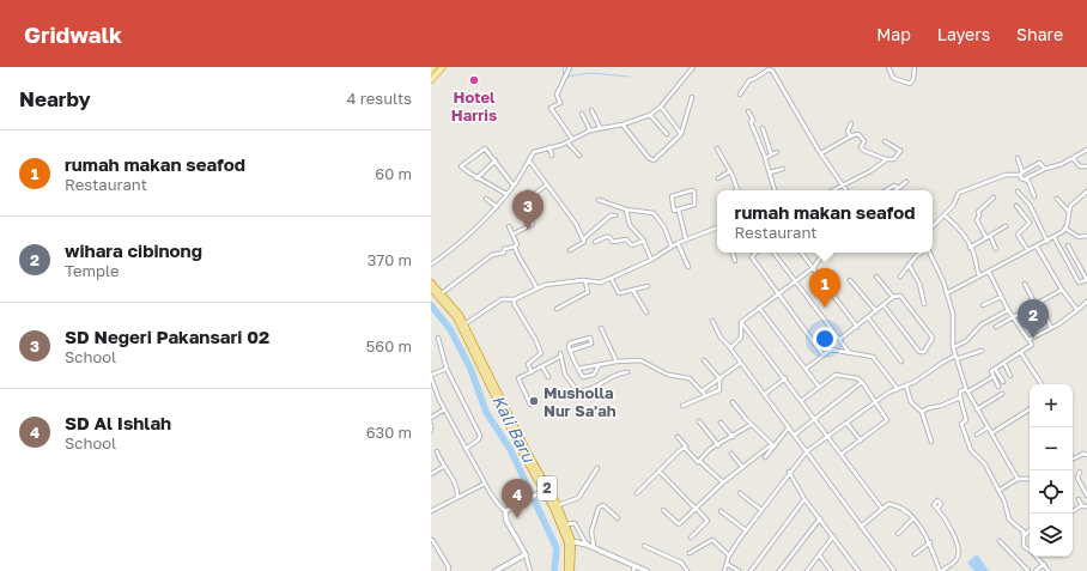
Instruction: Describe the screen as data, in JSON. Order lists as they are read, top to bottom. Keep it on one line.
{"streets":{"highway":["2"]},"water":["Kali Baru"],"places":["Hotel Harris","Musholla Nur Sa'ah"],"page":{"header":"Gridwalk","nav":["Map","Layers","Share"],"heading":["Nearby","4 results"],"list":[{"mark":"1","name":"rumah makan seafod","note":"Restaurant","value":"60 m"},{"mark":"2","name":"wihara cibinong","note":"Temple","value":"370 m"},{"mark":"3","name":"SD Negeri Pakansari 02","note":"School","value":"560 m"},{"mark":"4","name":"SD Al Ishlah","note":"School","value":"630 m"}],"popup":["rumah makan seafod","Restaurant"],"pins":["3","1","2","4"],"map_buttons":["+","−"]}}
